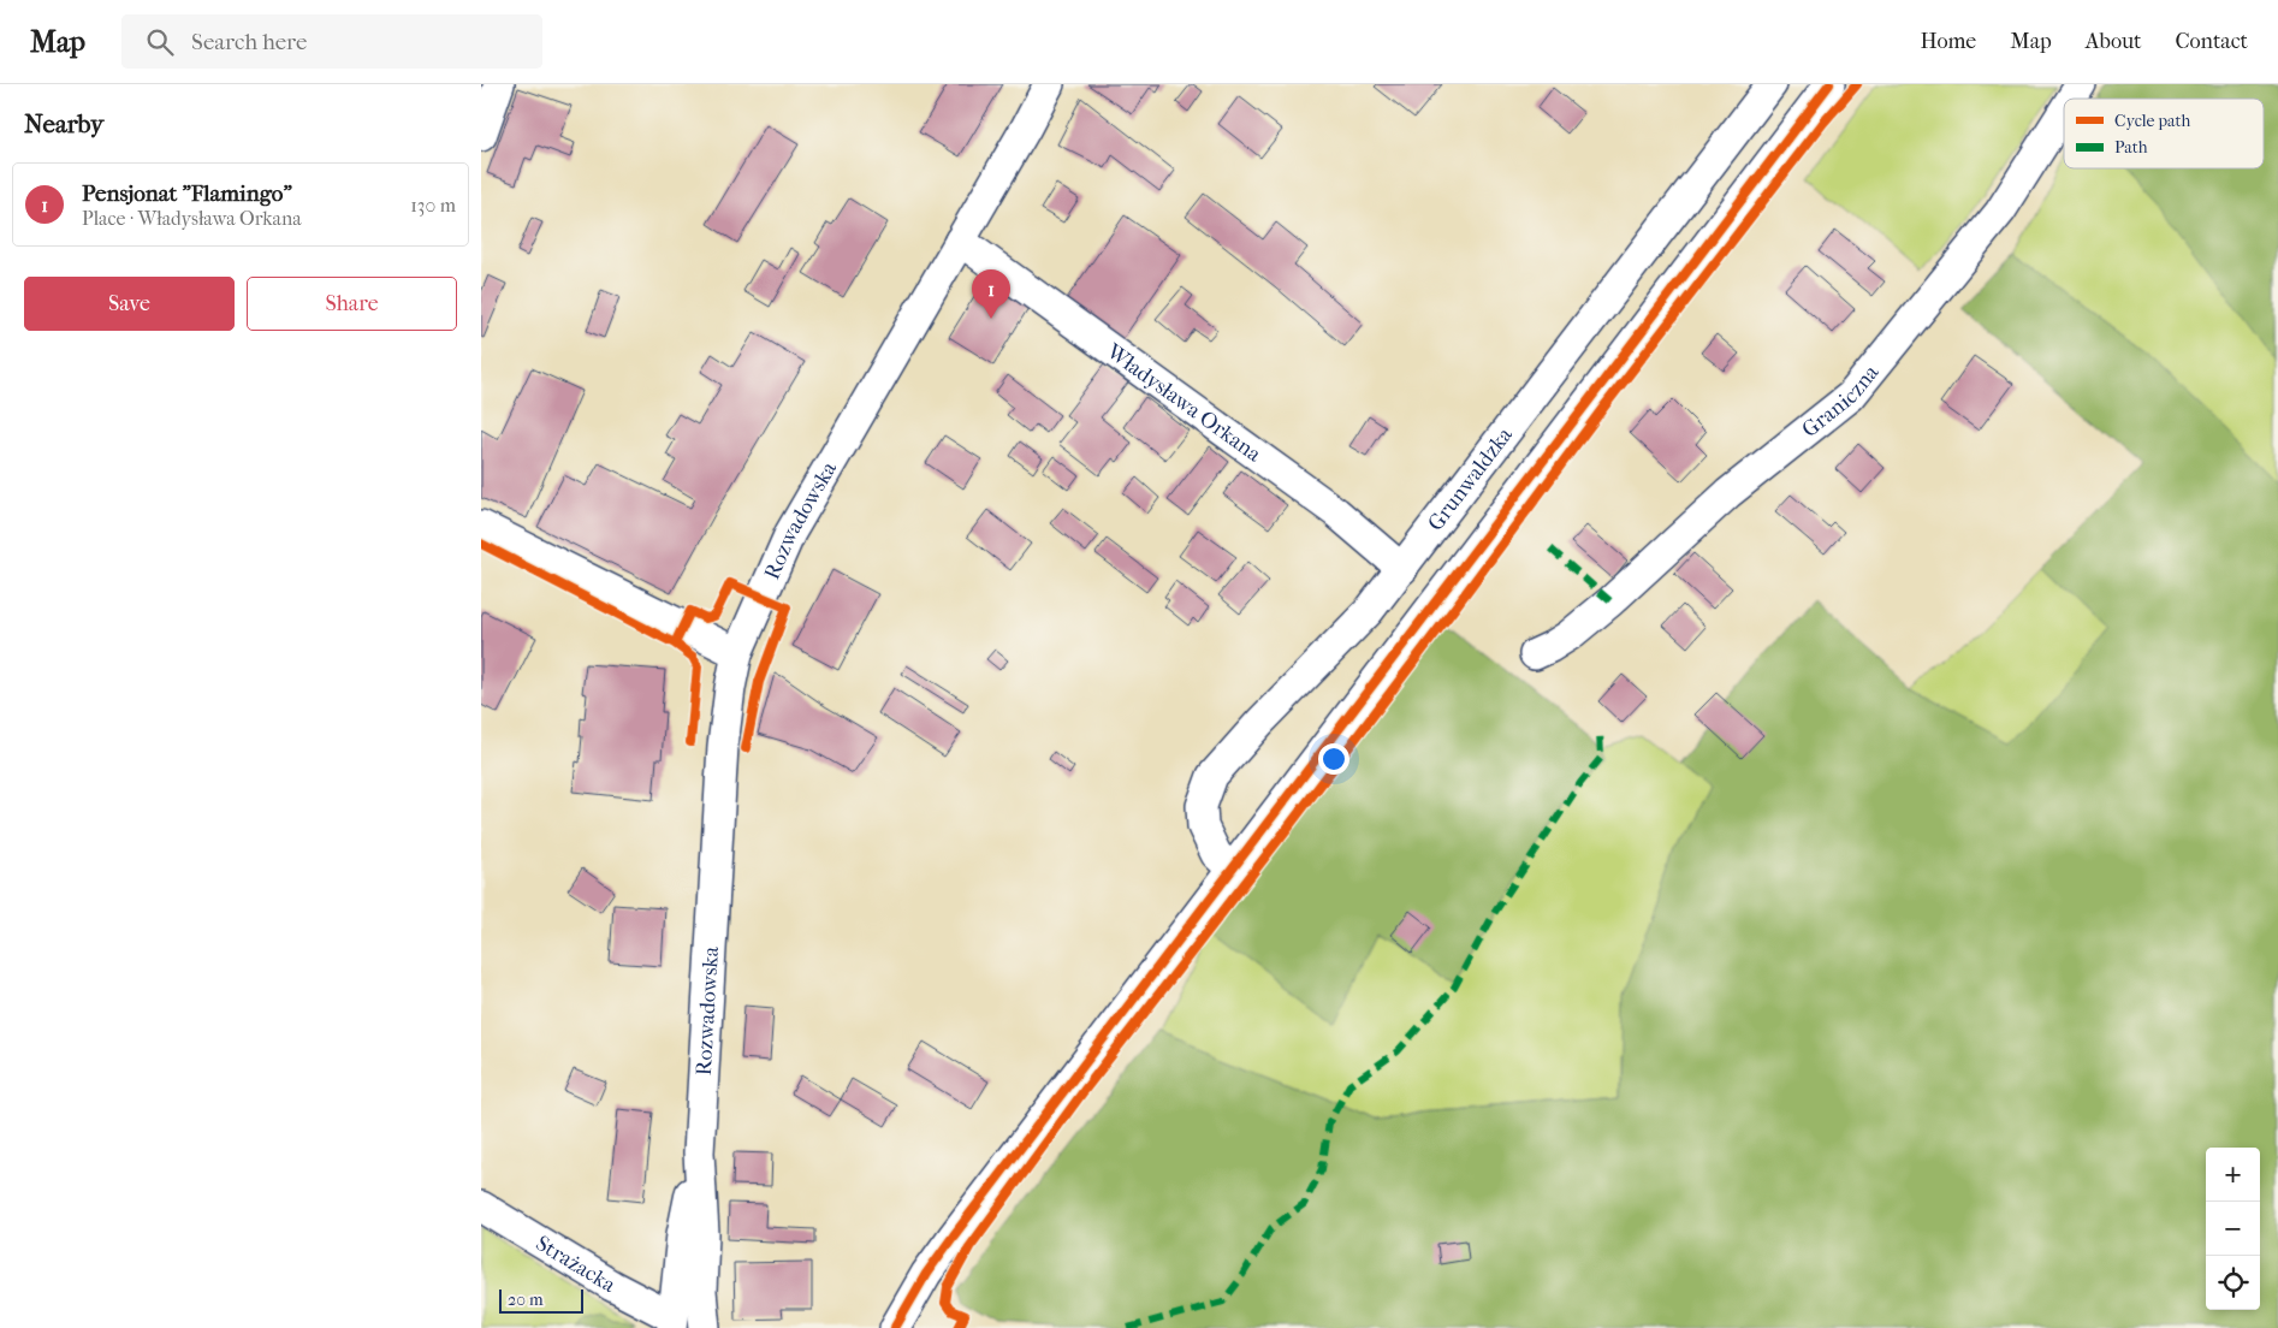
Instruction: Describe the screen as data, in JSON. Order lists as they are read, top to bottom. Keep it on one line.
{"streets":{"street":["Graniczna","Władysława Orkana","Grunwaldzka","Rozwadowska","Strażacka"]},"crossings":[["Władysława Orkana","Grunwaldzka"],["Władysława Orkana","Rozwadowska"],["Rozwadowska","Strażacka"]],"legend":["Cycle path","Path"],"scale_bar":"20 m","page":{"header":"Map","search":"Search here","nav":["Home","Map","About","Contact"],"heading":"Nearby","list":[{"mark":"1","name":"Pensjonat \"Flamingo\"","note":"Place · Władysława Orkana","value":"130 m"}],"buttons":["Save","Share"],"pins":"1","map_buttons":["+","−"],"scale":"20 m"}}
